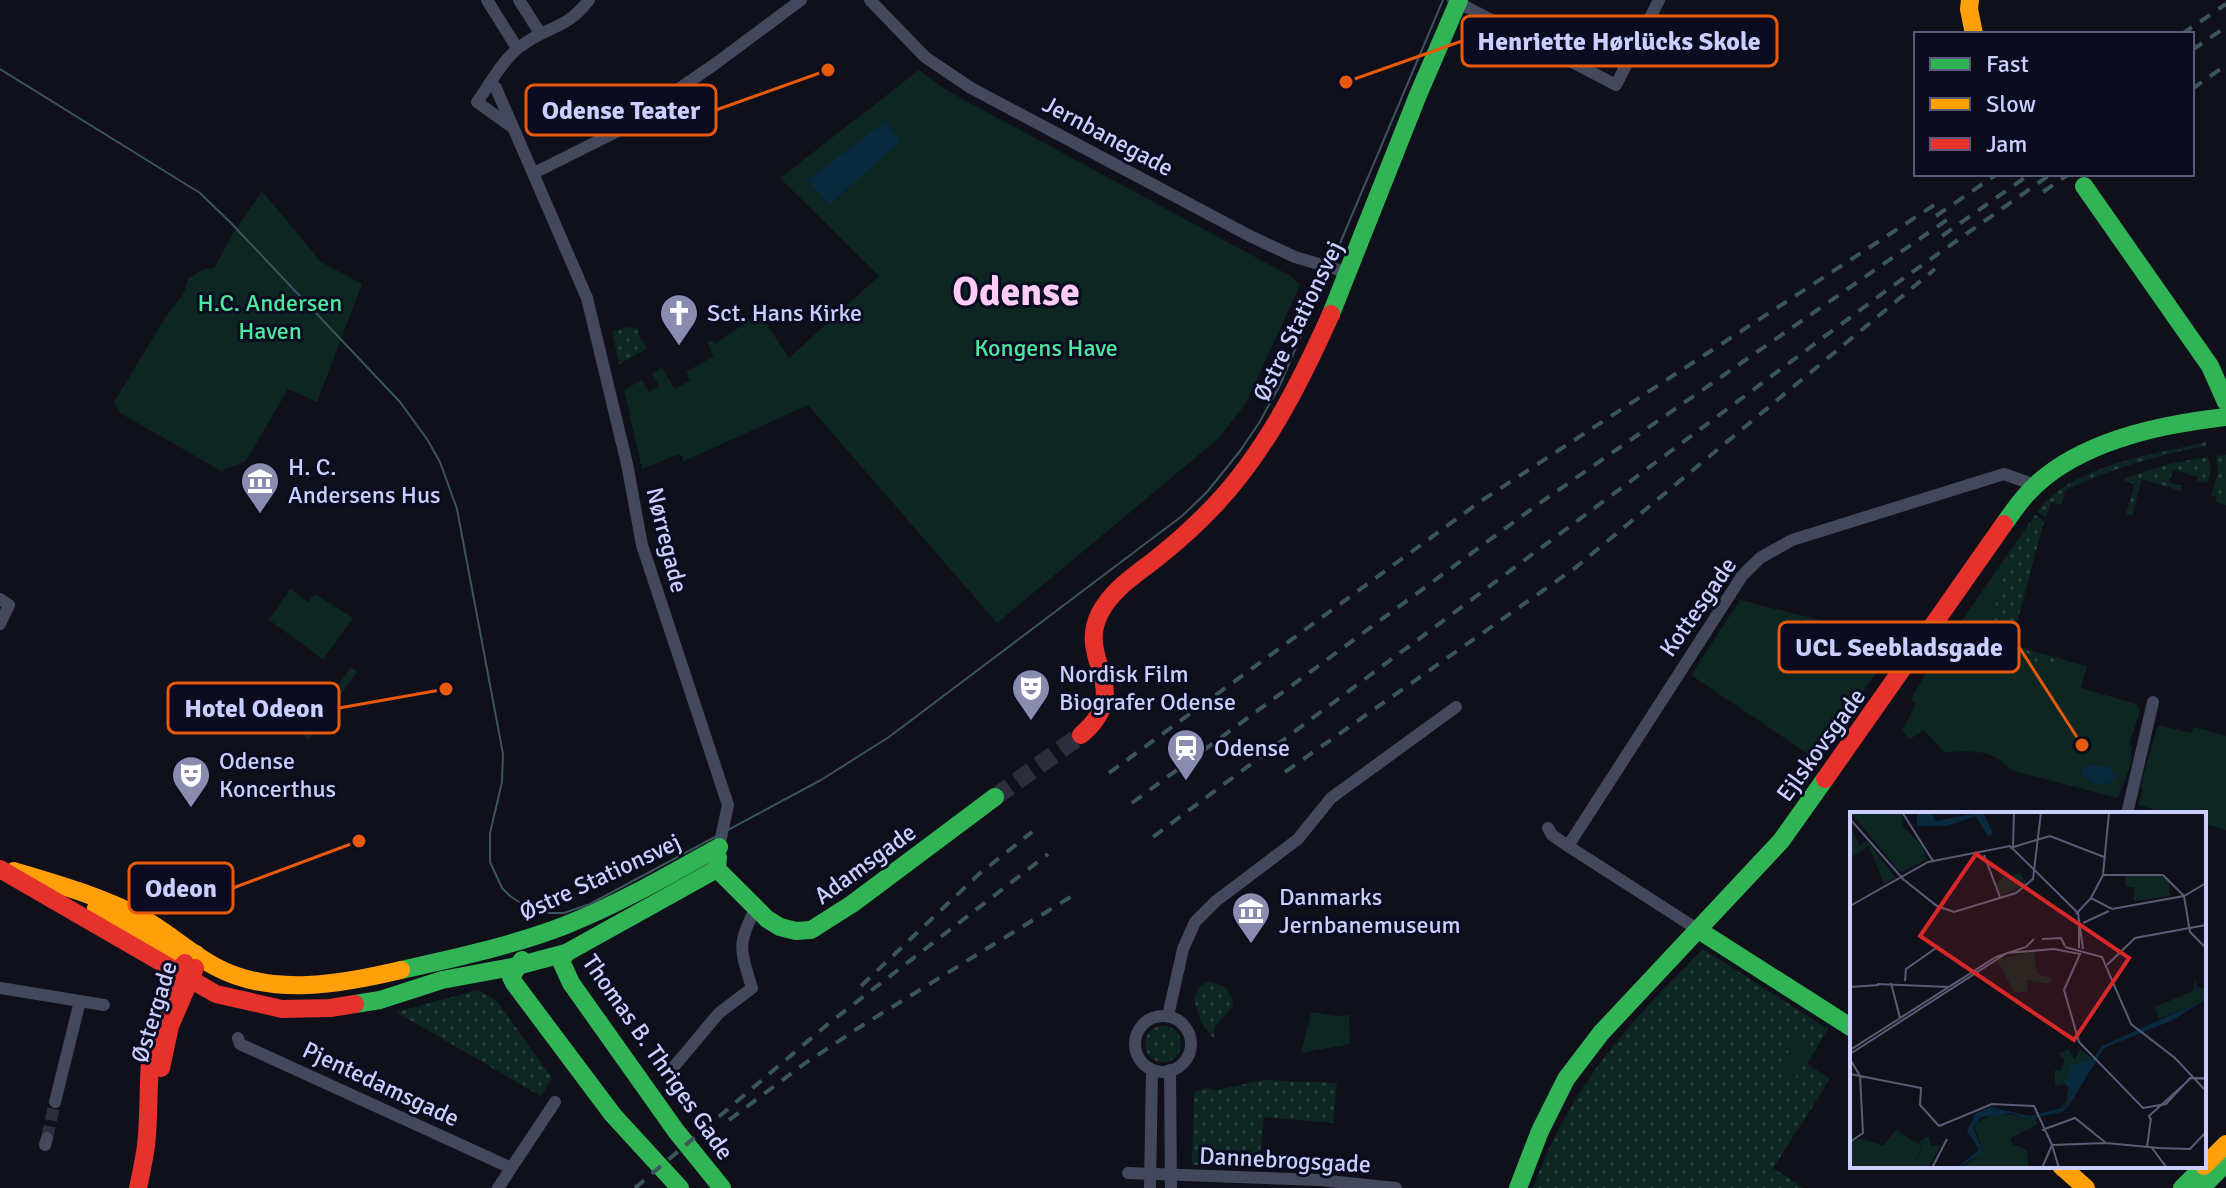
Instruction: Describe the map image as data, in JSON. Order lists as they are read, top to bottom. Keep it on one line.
{"streets":{"street":["Jernbanegade","Østre Stationsvej","Nørregade","Kottesgade","Ejlskovsgade","Adamsgade","Østergade","Thomas B. Thriges Gade","Pjentedamsgade","Dannebrogsgade"]},"crossings":[["Jernbanegade","Østre Stationsvej"],["Østre Stationsvej","Nørregade"],["Østre Stationsvej","Adamsgade"],["Østre Stationsvej","Thomas B. Thriges Gade"],["Kottesgade","Ejlskovsgade"]],"districts":["Odense"],"parks":["H.C. Andersen Haven","Kongens Have"],"places":{"other":["Odense Teater","Henriette Hørlücks Skole","Hotel Odeon","UCL Seebladsgade","Odeon"],"church":["Sct. Hans Kirke"],"museum":["H. C. Andersens Hus","Danmarks Jernbanemuseum"],"theatre":["Nordisk Film Biografer Odense","Odense Koncerthus"],"station":["Odense"]},"legend":["Fast","Slow","Jam"]}
